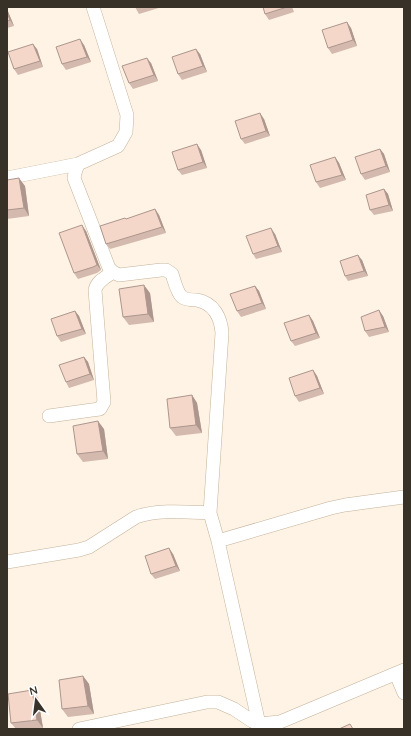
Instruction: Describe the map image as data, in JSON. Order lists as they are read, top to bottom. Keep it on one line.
{"north":"top"}
